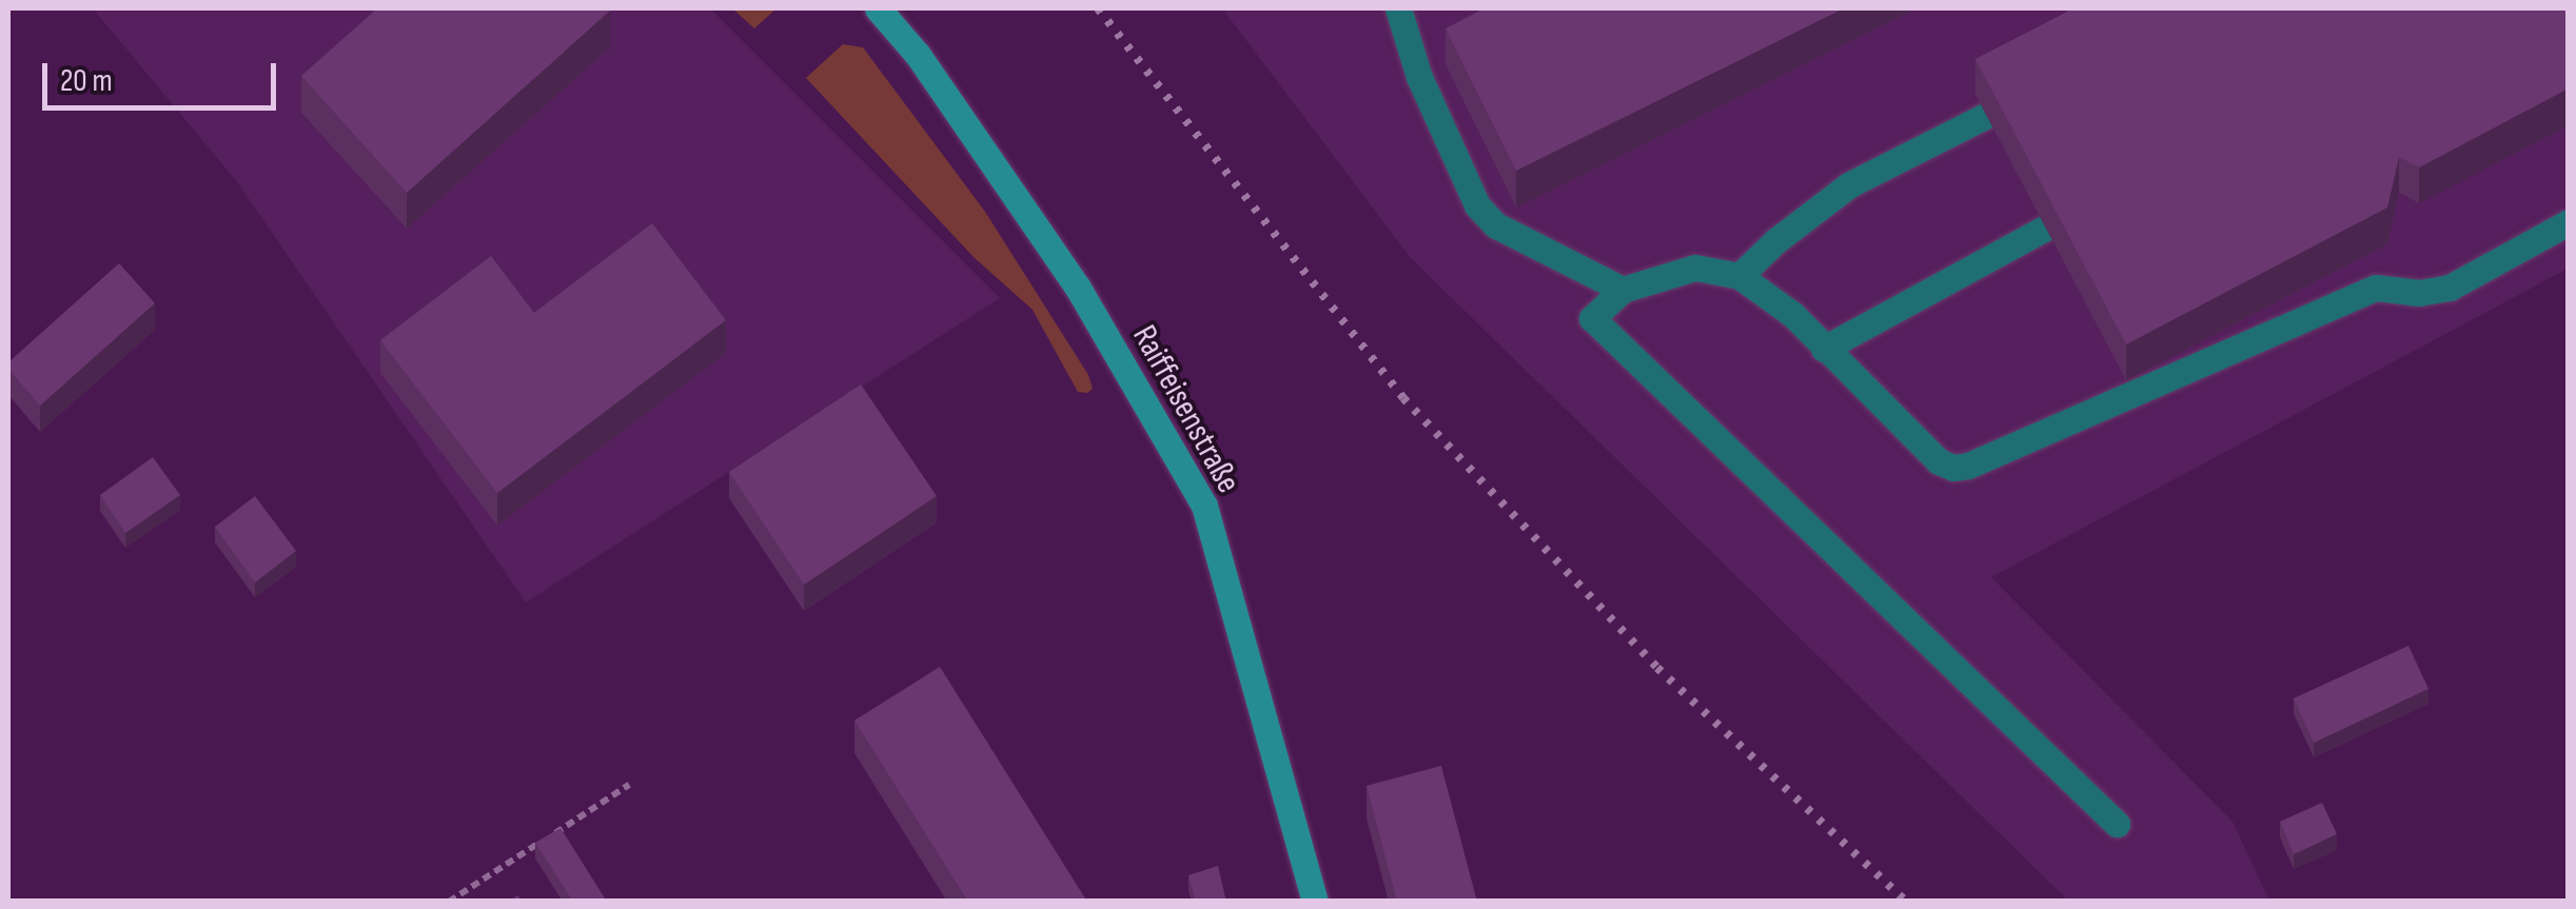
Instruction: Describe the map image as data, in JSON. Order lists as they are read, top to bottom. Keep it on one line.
{"streets":{"street":["Raiffeisenstraße"]},"scale_bar":"20 m"}
